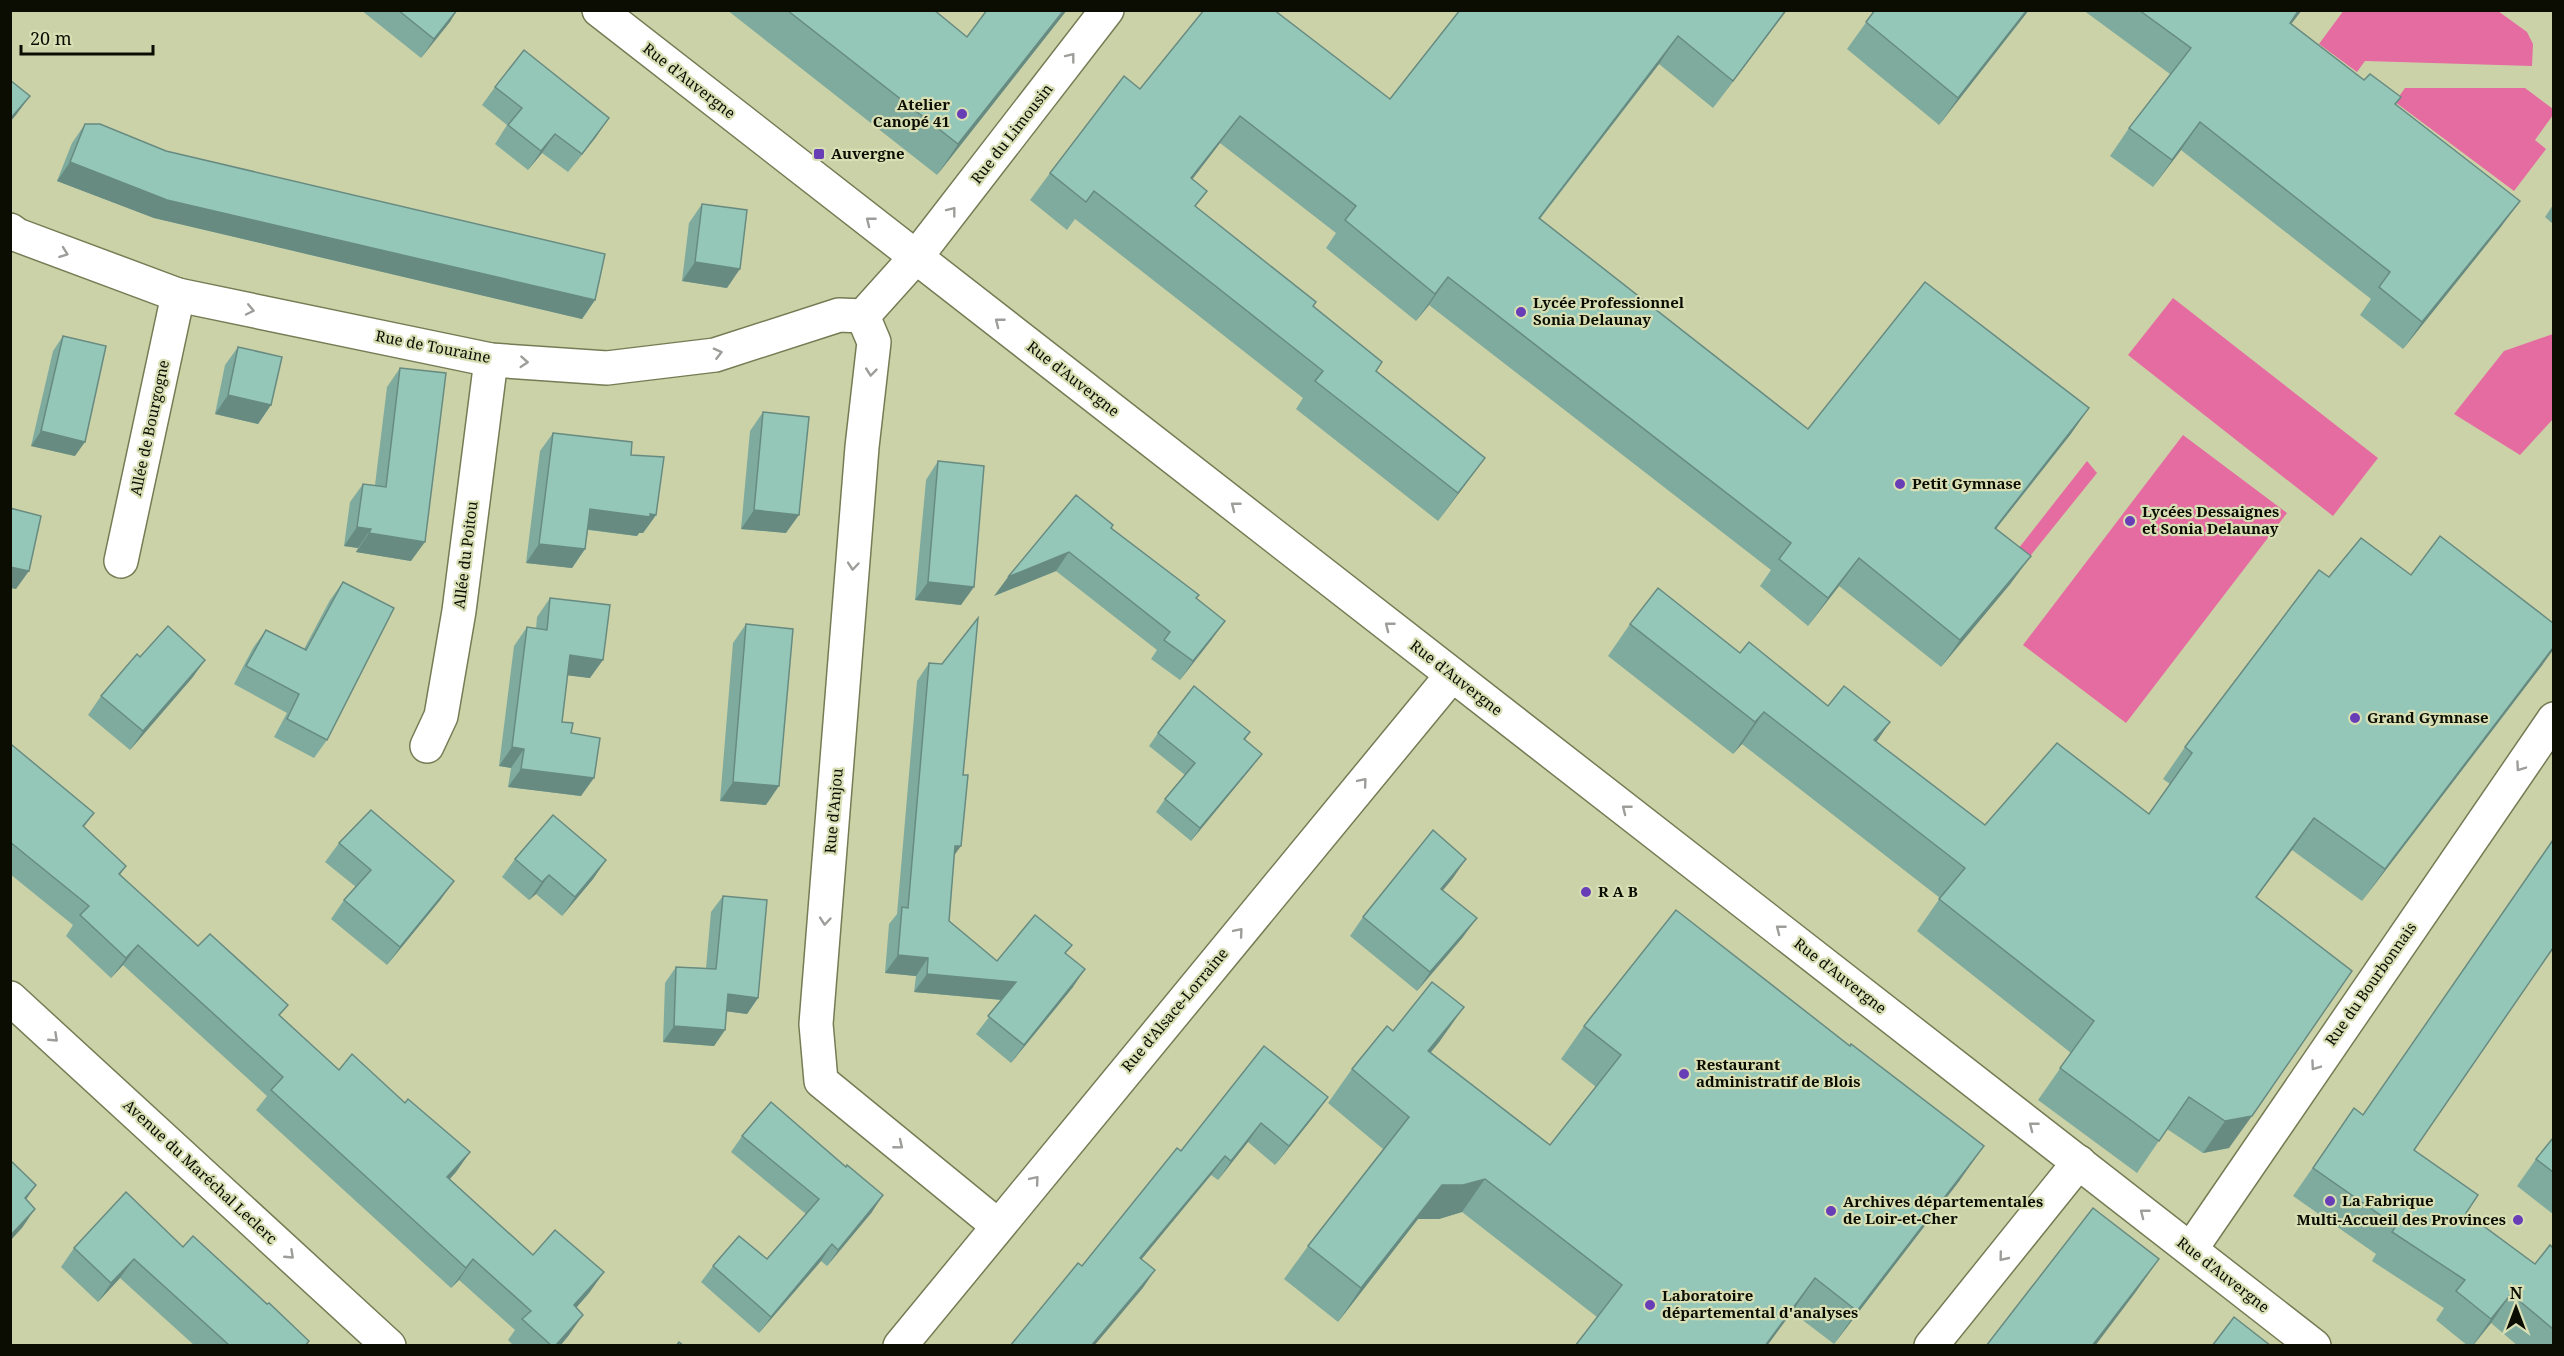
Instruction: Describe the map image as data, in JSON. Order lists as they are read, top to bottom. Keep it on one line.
{"streets":{"street":["Rue d'Auvergne","Rue du Limousin","Rue de Touraine","Allée de Bourgogne","Allée du Poitou","Rue d'Anjou","Rue du Bourbonnais","Rue d'Alsace-Lorraine","Avenue du Maréchal Leclerc"]},"crossings":[["Rue d'Auvergne","Rue du Limousin"],["Rue d'Auvergne","Rue du Bourbonnais"],["Rue d'Auvergne","Rue d'Alsace-Lorraine"],["Rue du Limousin","Rue de Touraine"],["Rue du Limousin","Rue d'Anjou"],["Rue de Touraine","Allée de Bourgogne"],["Rue de Touraine","Allée du Poitou"],["Rue de Touraine","Rue d'Anjou"],["Rue d'Anjou","Rue d'Alsace-Lorraine"]],"one_way":["Rue d'Auvergne","Rue du Limousin","Rue de Touraine","Rue d'Anjou","Rue du Bourbonnais","Rue d'Alsace-Lorraine","Avenue du Maréchal Leclerc"],"places":{"other":["Atelier Canopé 41","Lycée Professionnel Sonia Delaunay","Petit Gymnase","Lycées Dessaignes et Sonia Delaunay","Grand Gymnase","R A B","Restaurant administratif de Blois","La Fabrique","Archives départementales de Loir-et-Cher","Multi-Accueil des Provinces","Laboratoire départemental d'analyses"],"transit":["Auvergne"]},"scale_bar":"20 m","north":"top"}
